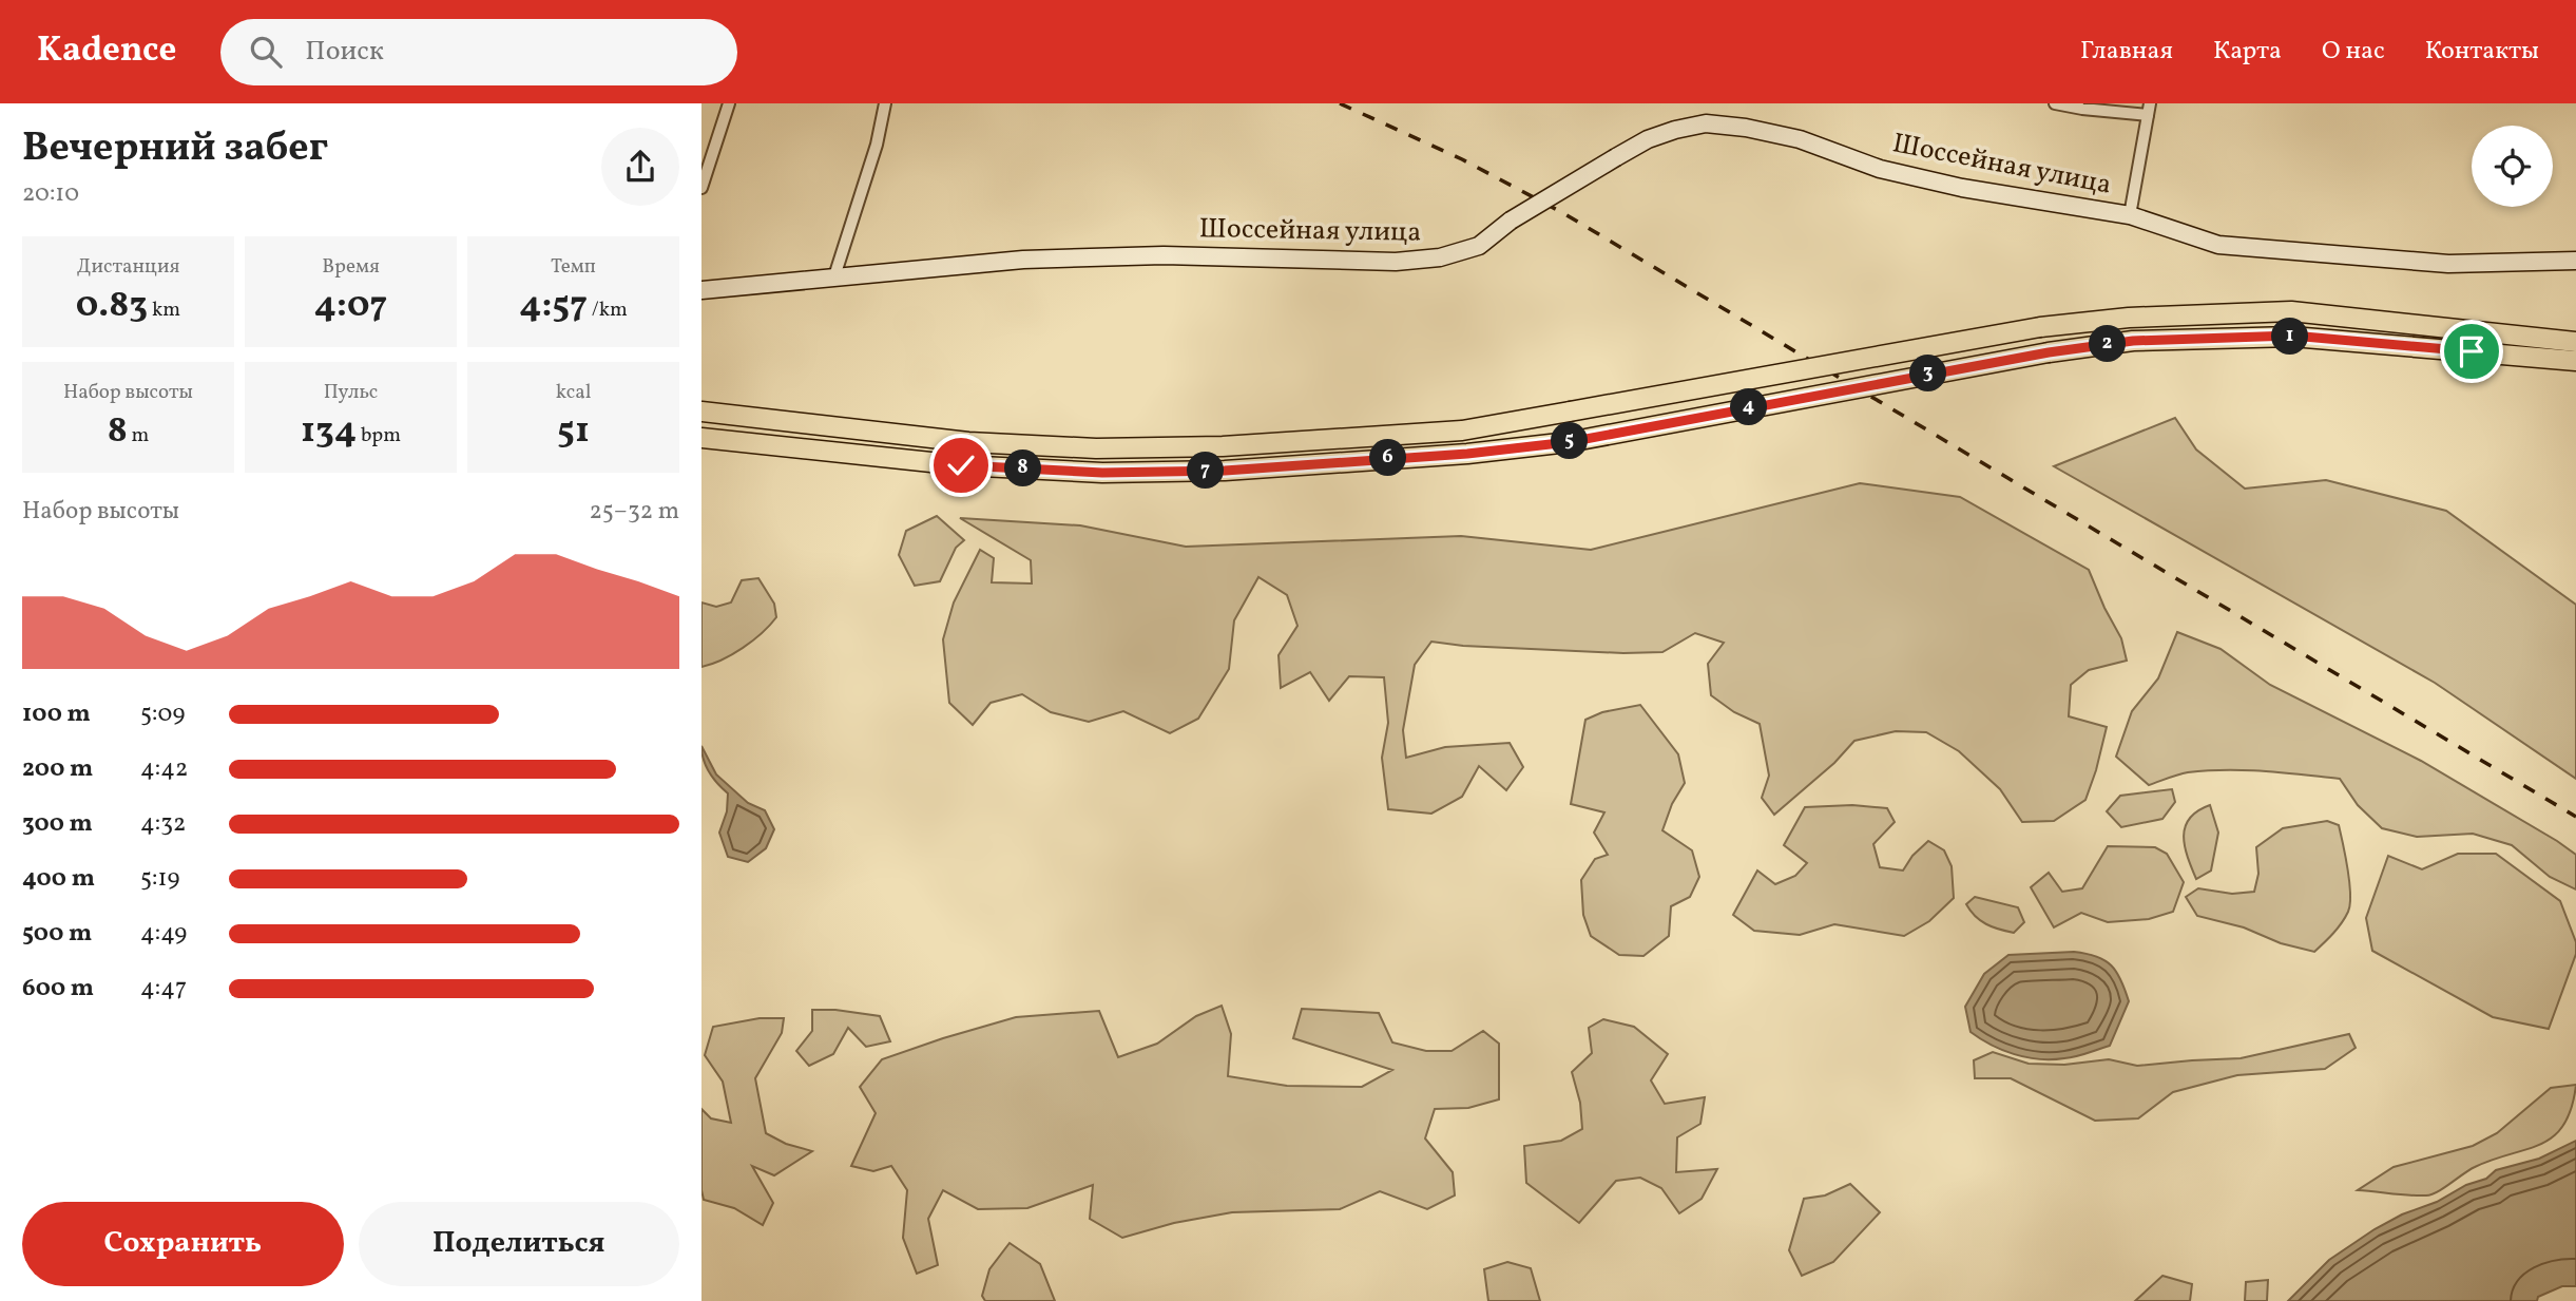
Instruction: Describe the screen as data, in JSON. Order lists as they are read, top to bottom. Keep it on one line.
{"streets":{"main road":["Шоссейная улица"]},"page":{"header":"Kadence","search":"Поиск","nav":["Главная","Карта","О нас","Контакты"],"heading":["Вечерний забег","20:10"],"stats":[["Дистанция","0.83 km"],["Время","4:07"],["Темп","4:57 /km"],["Набор высоты","8 m"],["Пульс","134 bpm"],["kcal","51"]],"pins":["1","2","3","4","5","6","8","7"],"chart":["Набор высоты","25–32 m"],"list":[{"name":"100 m","note":"5:09"},{"name":"200 m","note":"4:42"},{"name":"300 m","note":"4:32"},{"name":"400 m","note":"5:19"},{"name":"500 m","note":"4:49"},{"name":"600 m","note":"4:47"}],"buttons":["Сохранить","Поделиться"]}}
